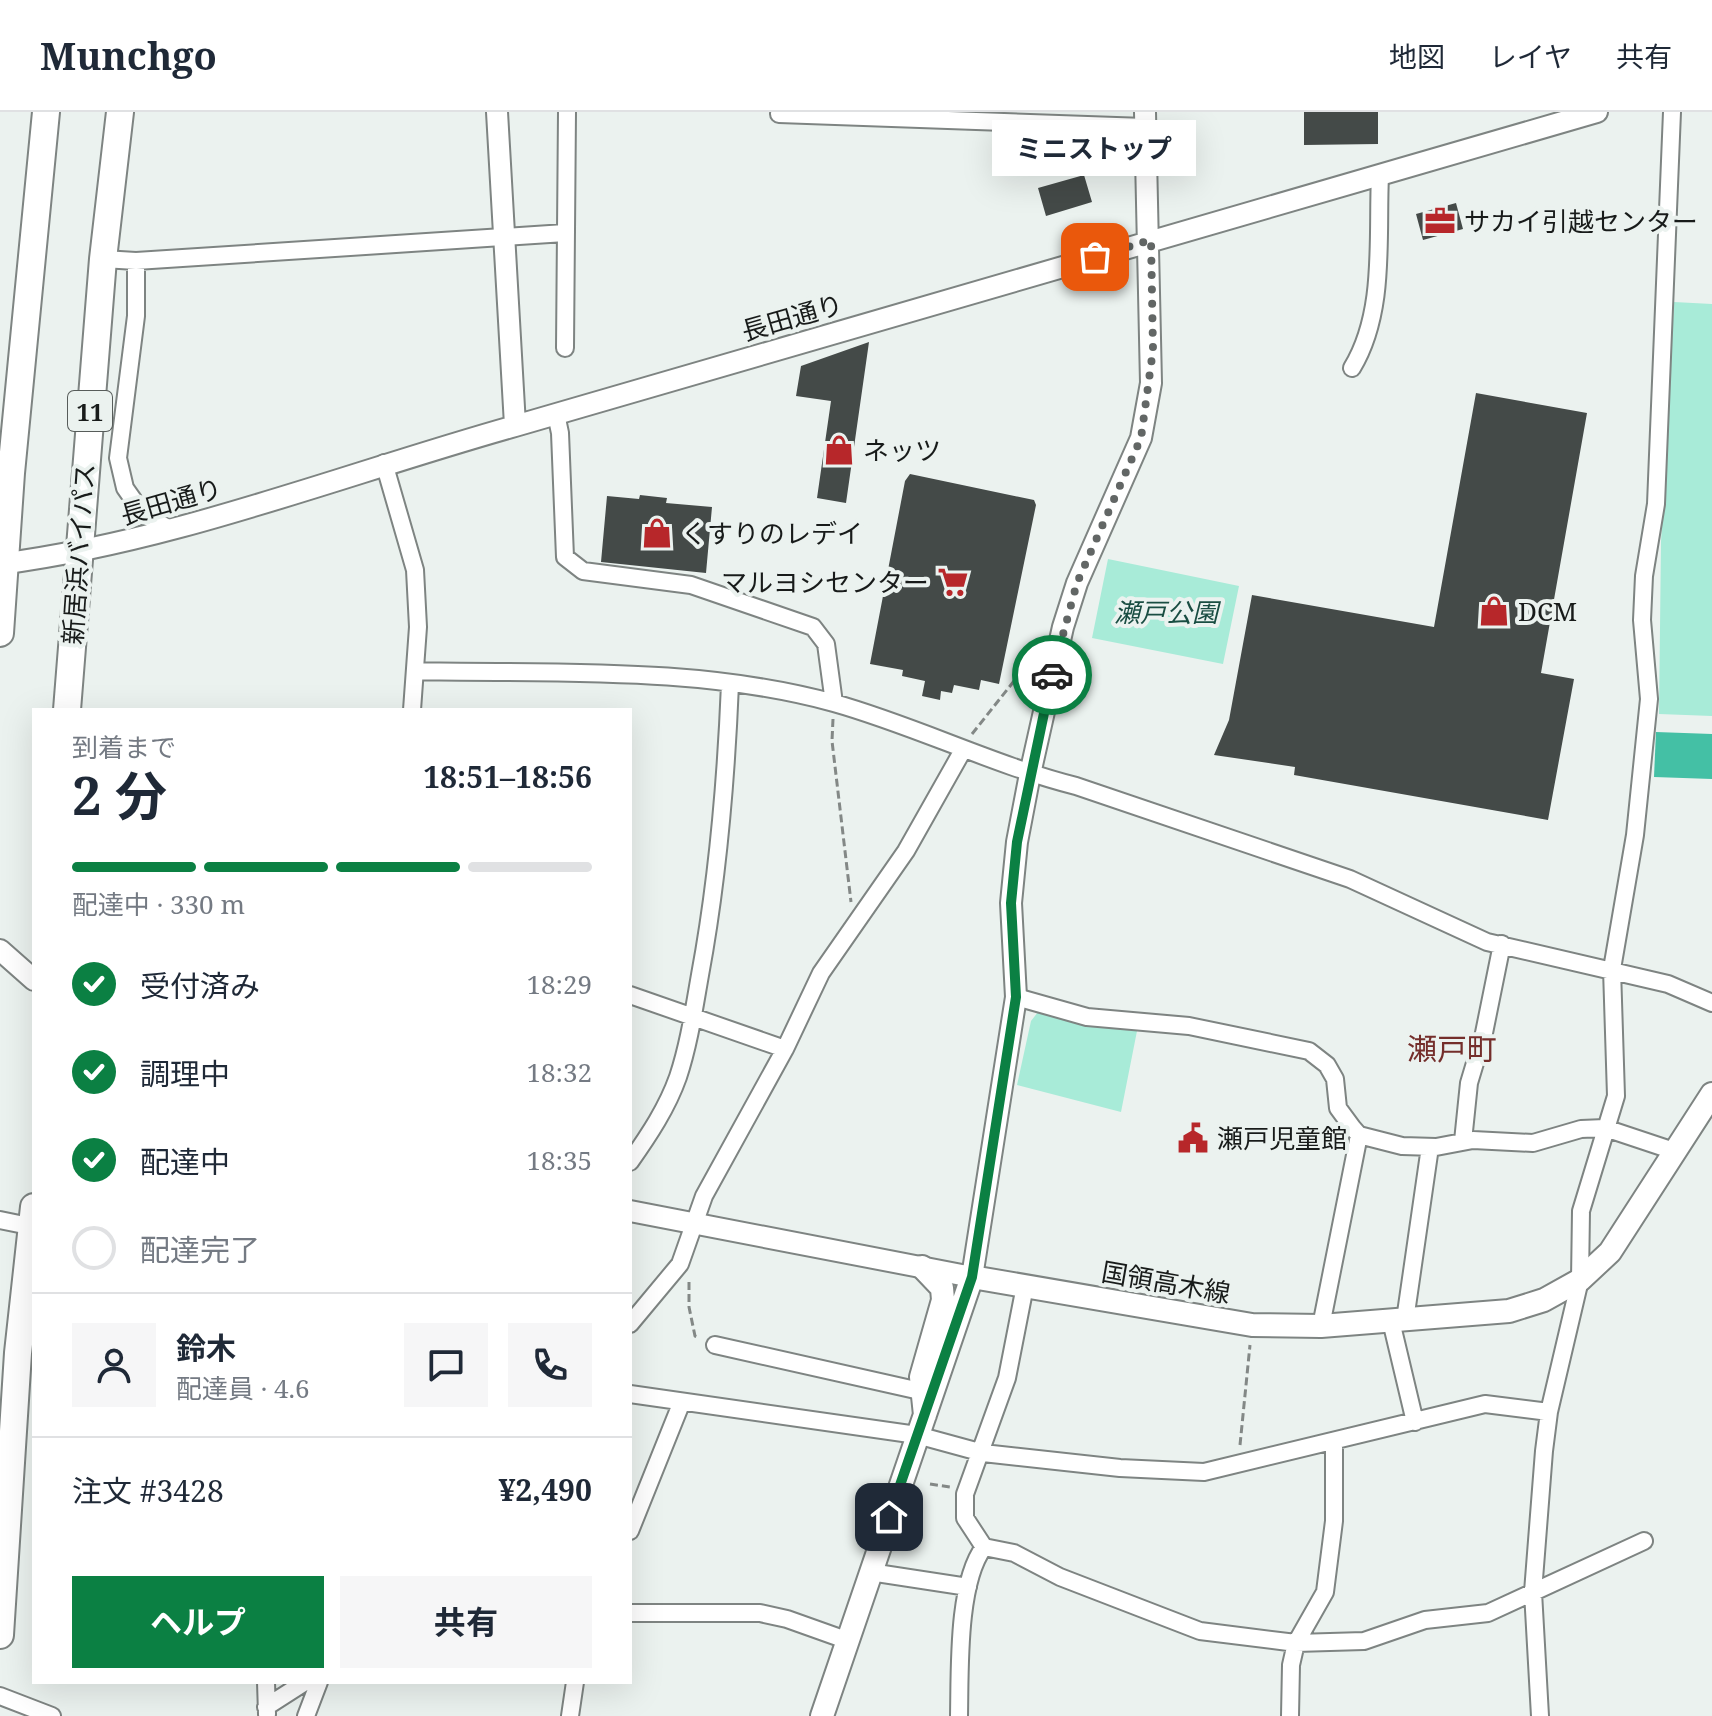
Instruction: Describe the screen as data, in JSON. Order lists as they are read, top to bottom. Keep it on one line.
{"streets":{"highway":["11","新居浜バイパス"],"main road":["国領高木線"],"street":["長田通り"]},"crossings":[["長田通り","新居浜バイパス"]],"districts":["瀬戸町"],"parks":["瀬戸公園"],"places":{"office":["サカイ引越センター"],"other":["ミニストップ"],"shop":["ネッツ","くすりのレデイ","DCM"],"supermarket":["マルヨシセンター"],"public building":["瀬戸児童館"]},"page":{"header":"Munchgo","nav":["地図","レイヤ","共有"],"bubble":"ミニストップ","heading":["2 分","到着まで","18:51–18:56"],"panel":["鈴木","配達員 · 4.6","注文 #3428","¥2,490"],"bar":"配達中 · 330 m","list":[["受付済み","18:29"],["調理中","18:32"],["配達中","18:35"],"配達完了"],"buttons":["ヘルプ","共有"]}}
